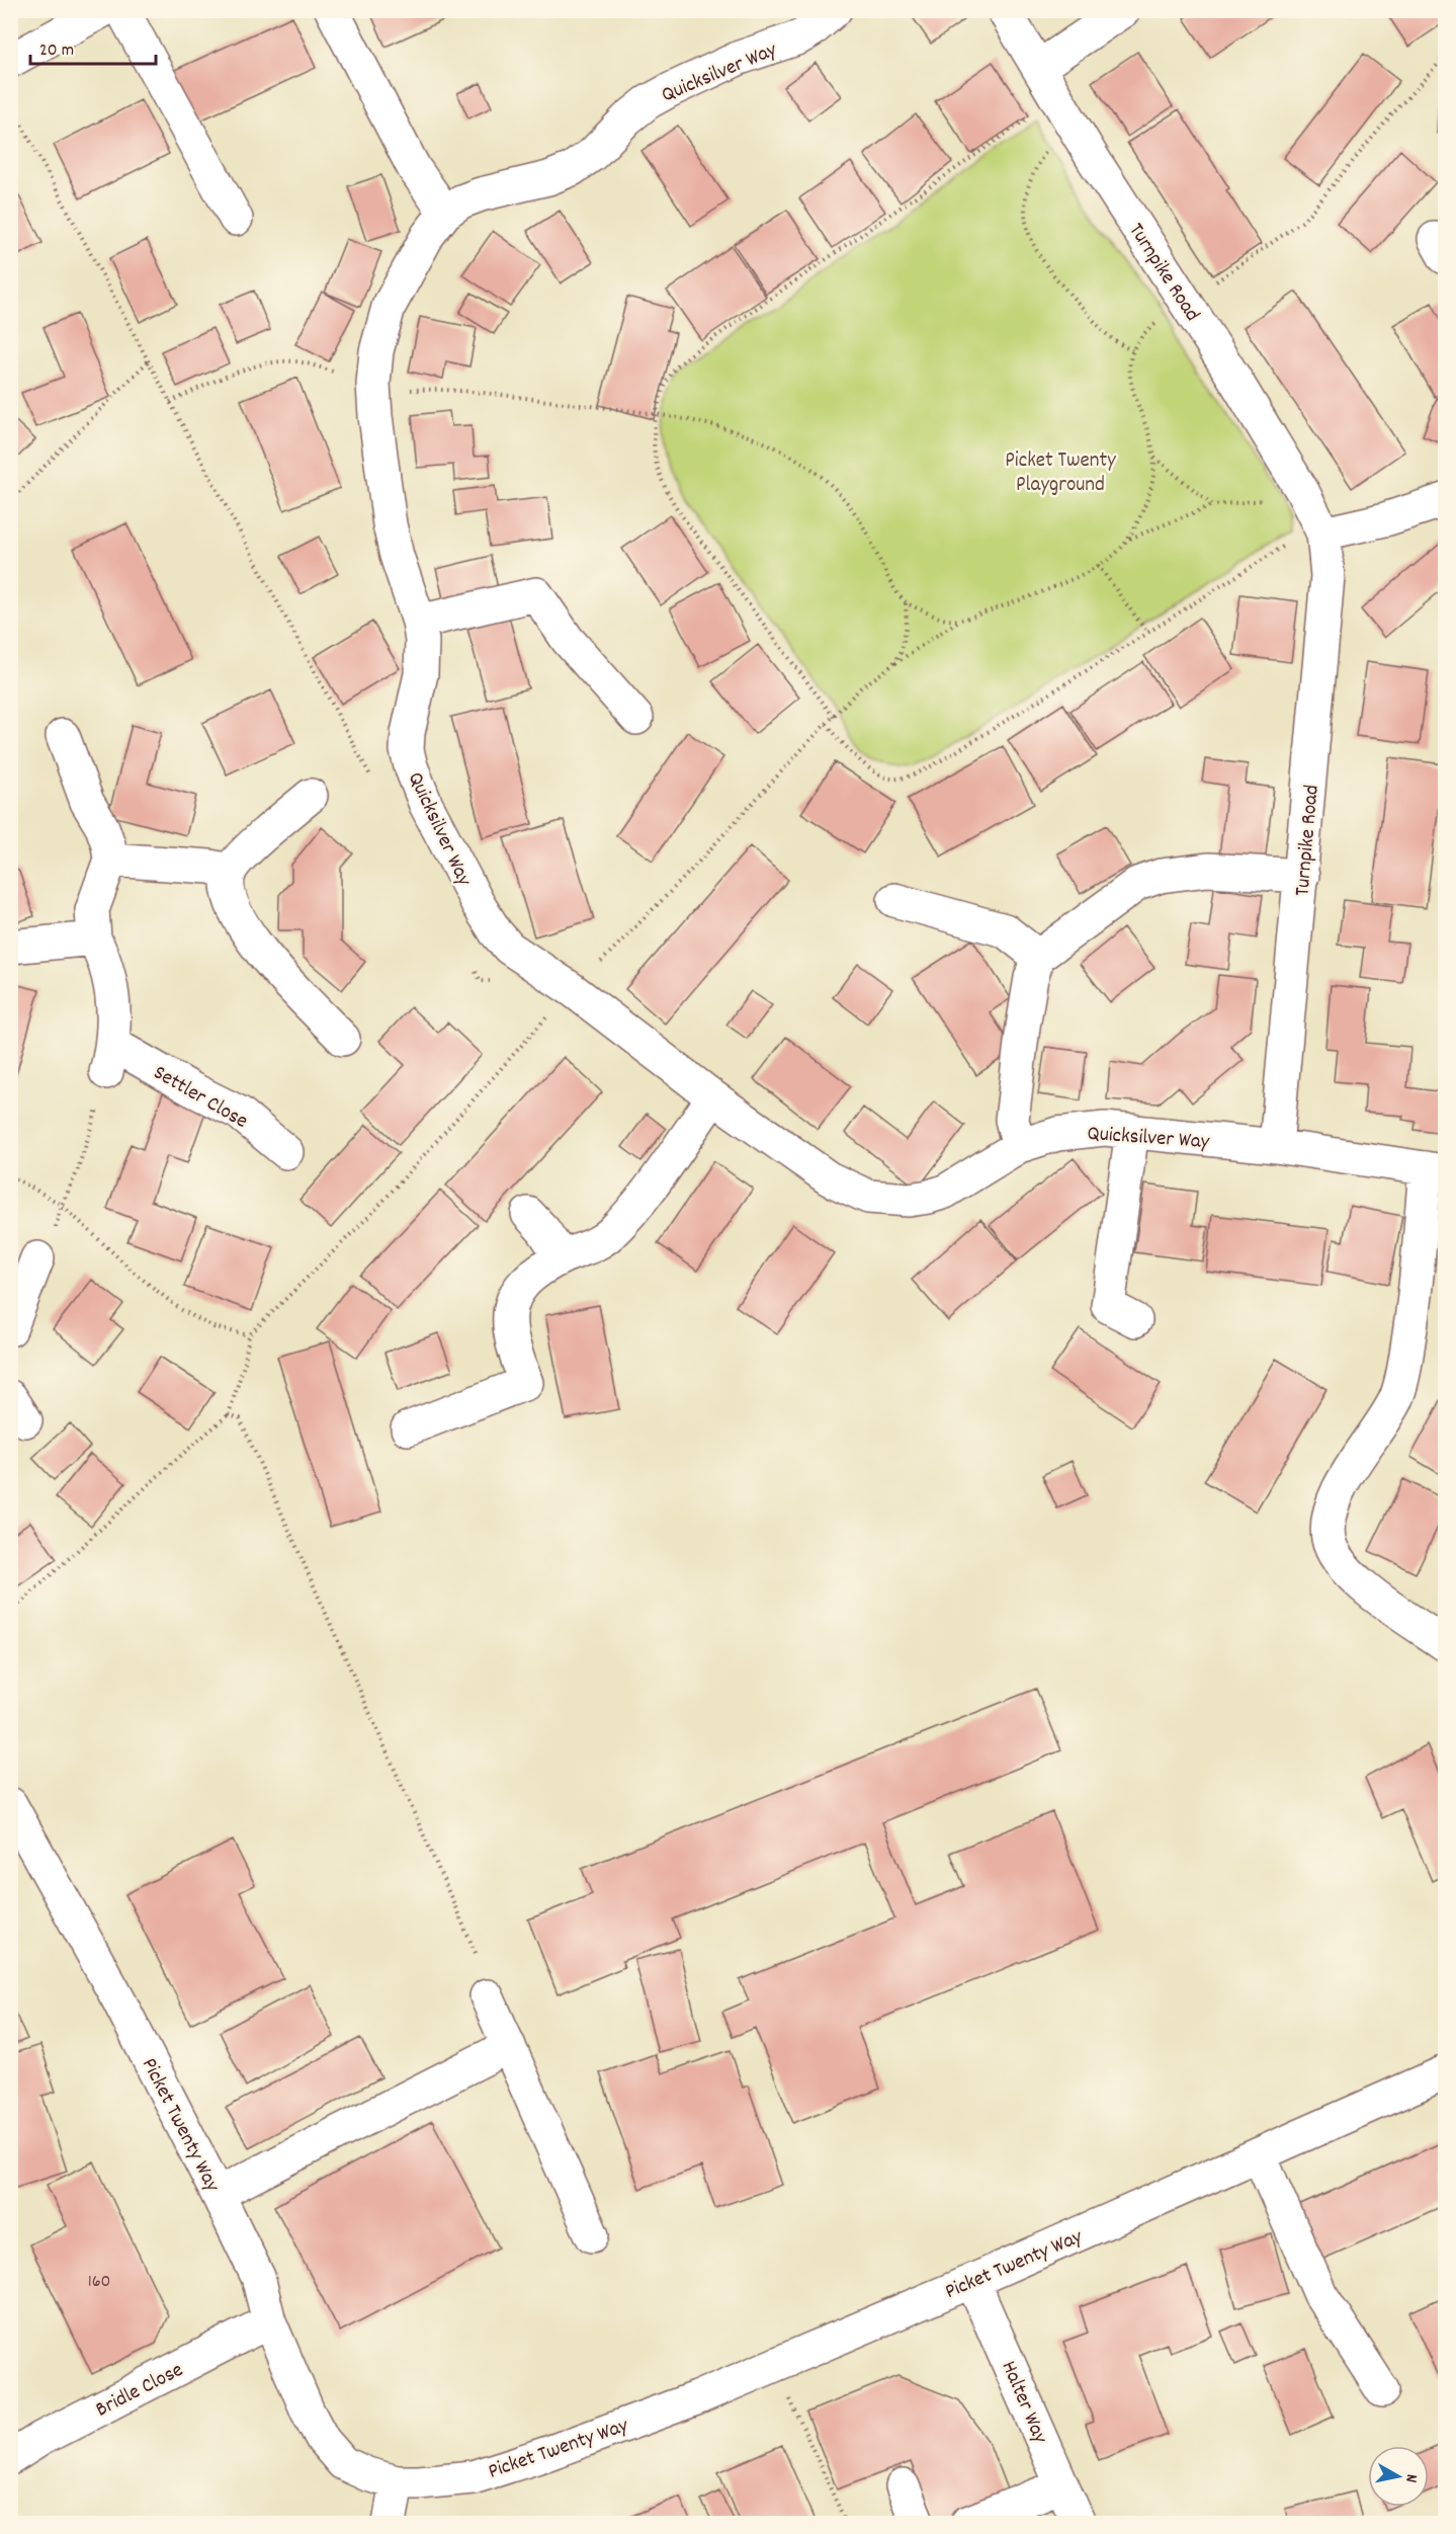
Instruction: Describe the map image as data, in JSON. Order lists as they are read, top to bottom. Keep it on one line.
{"streets":{"street":["Quicksilver Way","Turnpike Road","Settler Close","Picket Twenty Way","Bridle Close","Halter Way"]},"crossings":[["Quicksilver Way","Turnpike Road"],["Picket Twenty Way","Bridle Close"],["Picket Twenty Way","Halter Way"]],"parks":["Picket Twenty Playground"],"house_numbers":["160"],"scale_bar":"20 m","north":"right"}
